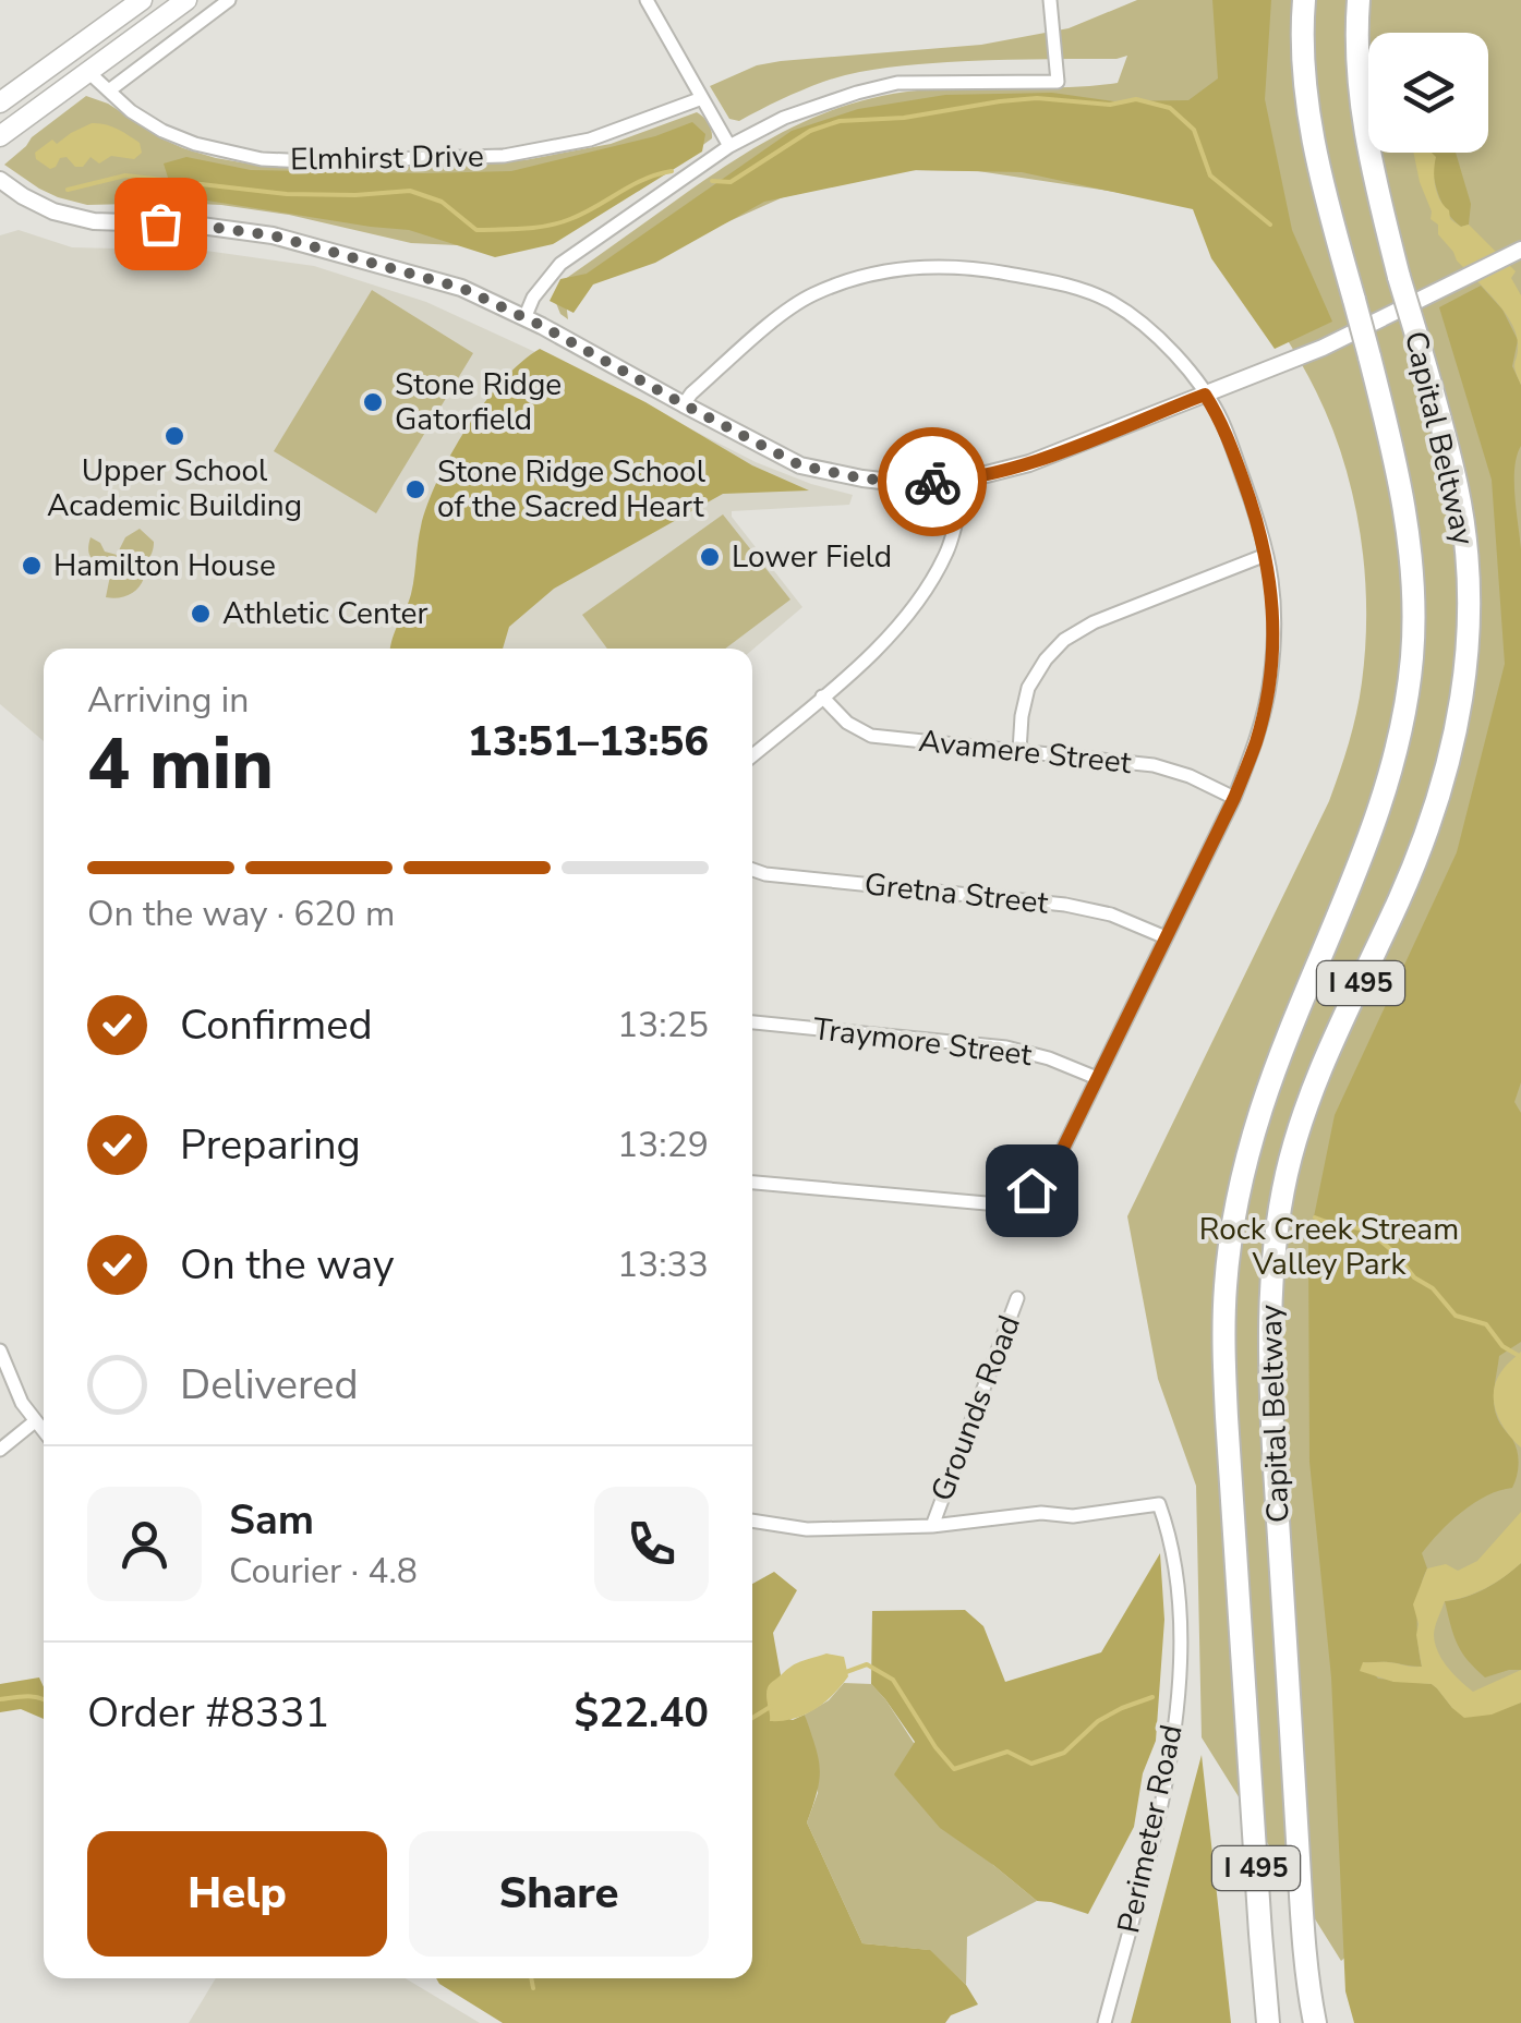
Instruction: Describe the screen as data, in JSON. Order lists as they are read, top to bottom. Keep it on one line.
{"streets":{"highway":["Capital Beltway","I 495"],"street":["Elmhirst Drive","Avamere Street","Gretna Street","Traymore Street","Grounds Road","Perimeter Road"]},"crossings":[["Grounds Road","Perimeter Road"]],"parks":["Rock Creek Stream Valley Park"],"places":["Stone Ridge Gatorfield","Upper School Academic Building","Stone Ridge School of the Sacred Heart","Lower Field","Hamilton House","Athletic Center"],"page":{"heading":["4 min","Arriving in","13:51–13:56"],"panel":["Sam","Courier · 4.8","Order #8331","$22.40"],"bar":"On the way · 620 m","list":[["Confirmed","13:25"],["Preparing","13:29"],["On the way","13:33"],"Delivered"],"buttons":["Help","Share"]}}
